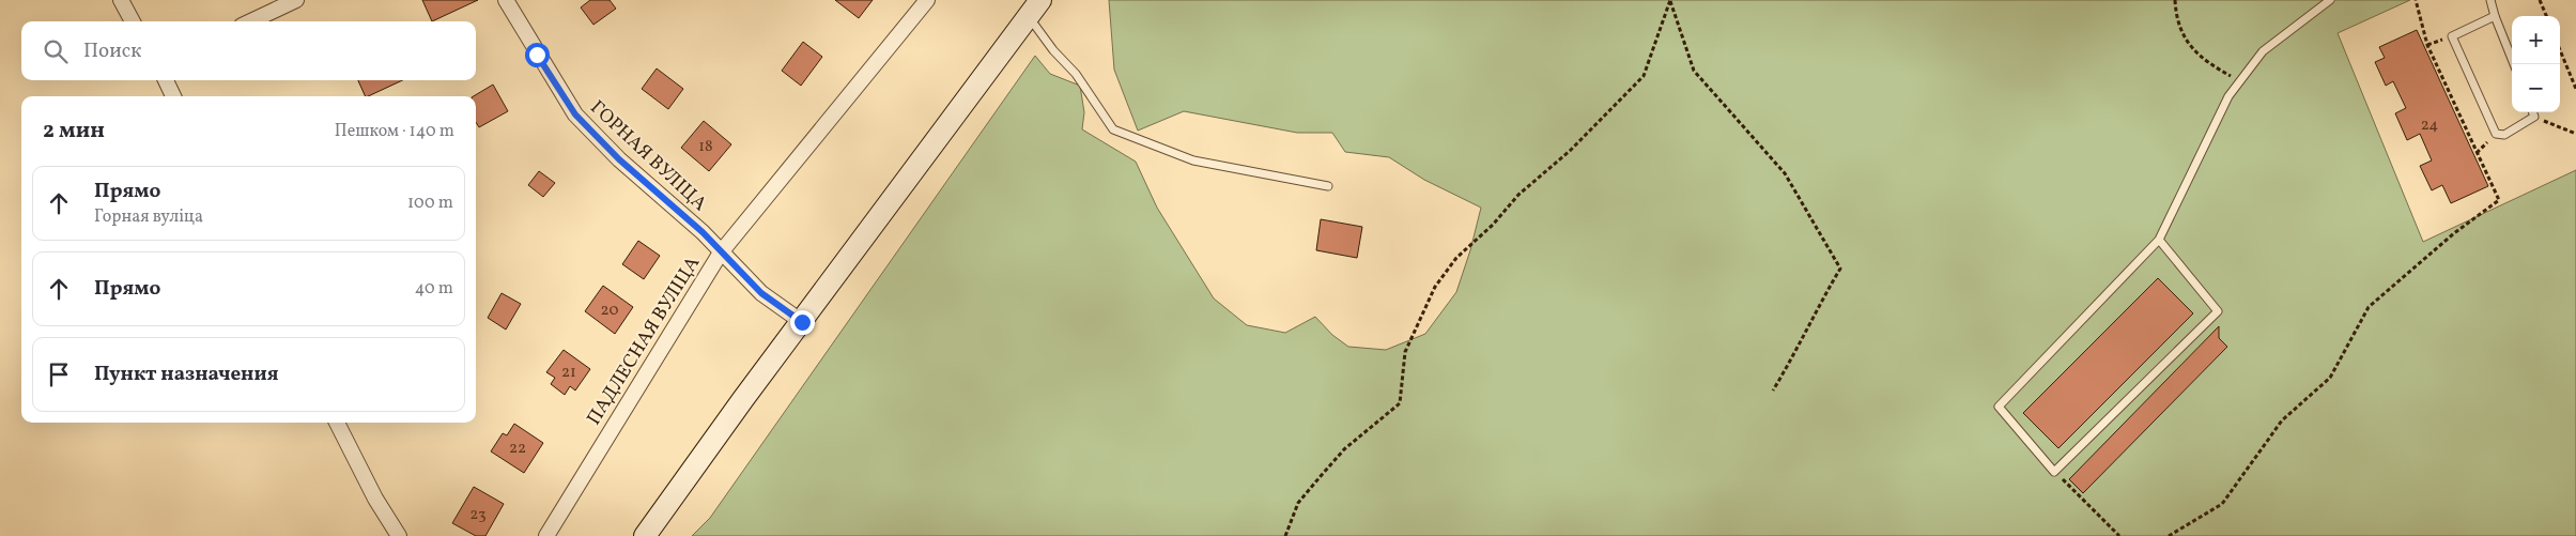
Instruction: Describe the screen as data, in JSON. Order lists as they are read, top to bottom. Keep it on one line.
{"streets":{"street":["ГОРНАЯ ВУЛІЦА","ПАДЛЕСНАЯ ВУЛІЦА"]},"crossings":[["ГОРНАЯ ВУЛІЦА","ПАДЛЕСНАЯ ВУЛІЦА"]],"house_numbers":["24","18","20","21","22","23"],"page":{"map_buttons":["+","−"],"search":"Поиск","heading":["2 мин","Пешком · 140 m"],"list":[["Прямо","Горная вуліца","100 m"],["Прямо","40 m"],"Пункт назначения"]}}
